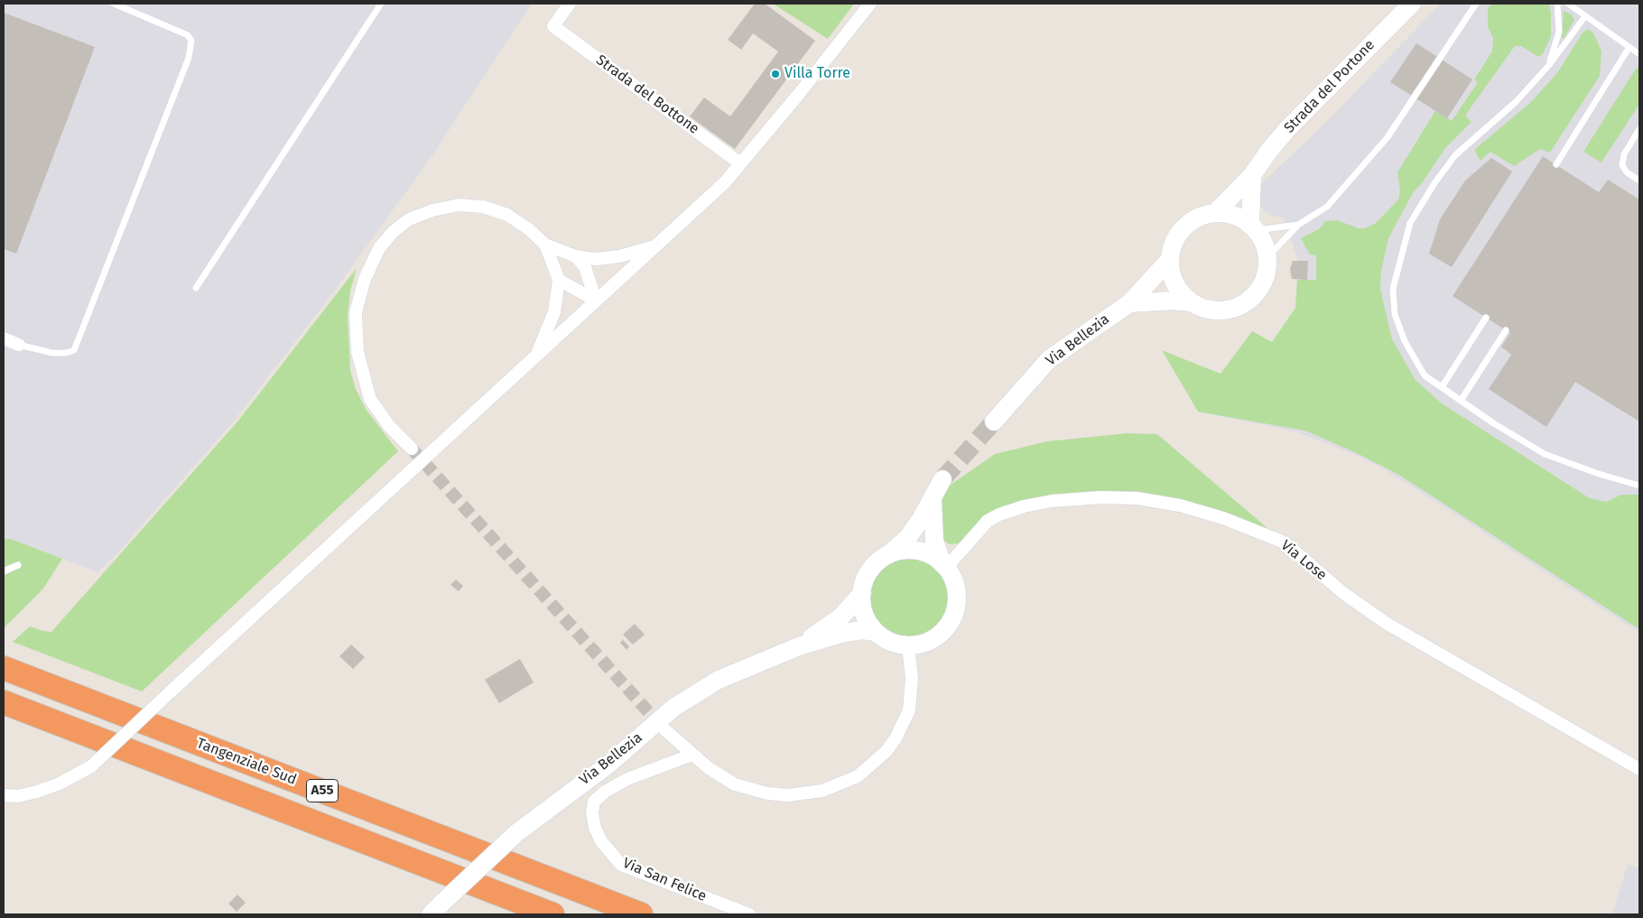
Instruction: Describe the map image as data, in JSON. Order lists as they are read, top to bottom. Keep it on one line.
{"streets":{"highway":["Tangenziale Sud","A55"],"street":["Strada del Portone","Strada del Bottone","Via Bellezia","Via Lose","Via San Felice"]},"crossings":[["Strada del Portone","Via Bellezia"],["Via Bellezia","Via Lose"]],"places":["Villa Torre"]}
